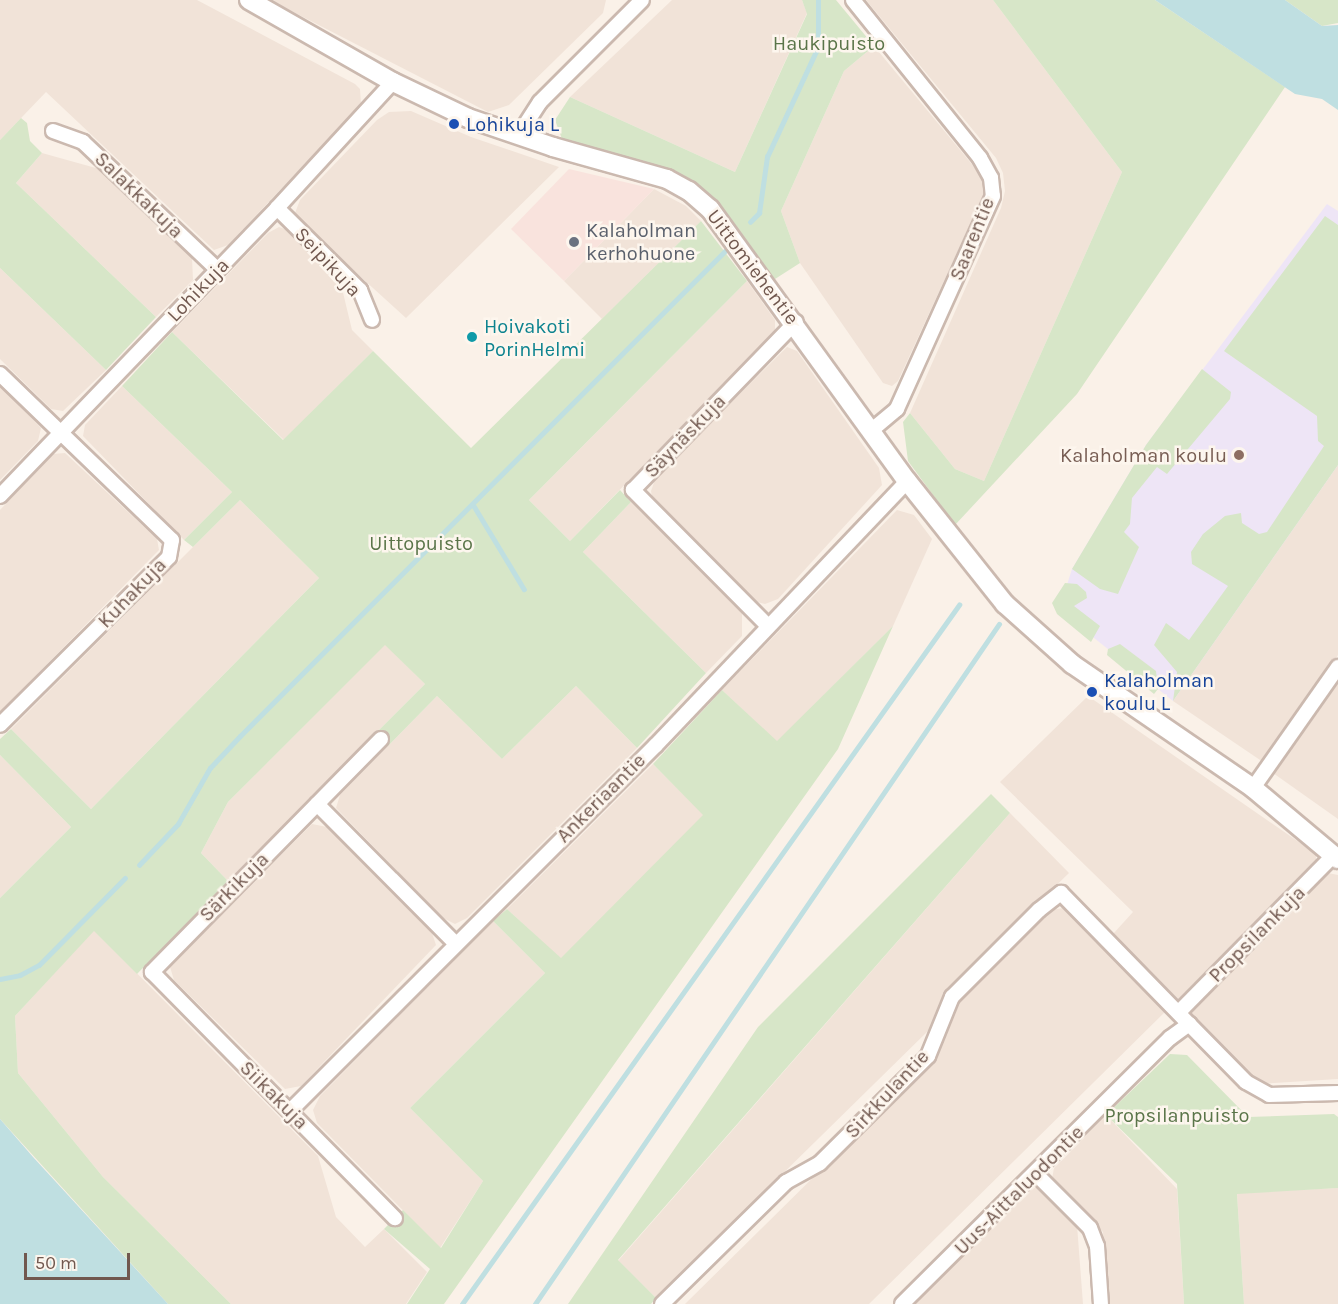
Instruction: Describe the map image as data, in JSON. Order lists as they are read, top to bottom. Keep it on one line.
{"streets":{"street":["Salakkakuja","Saarentie","Seipikuja","Uittomiehentie","Lohikuja","Säynäskuja","Kuhakuja","Ankeriaantie","Särkikuja","Propsilankuja","Sirkkulantie","Siikakuja","Uus-Aittaluodontie"]},"crossings":[["Salakkakuja","Lohikuja"],["Saarentie","Uittomiehentie"],["Seipikuja","Lohikuja"],["Uittomiehentie","Lohikuja"],["Uittomiehentie","Säynäskuja"],["Uittomiehentie","Ankeriaantie"],["Uittomiehentie","Propsilankuja"],["Lohikuja","Kuhakuja"],["Säynäskuja","Ankeriaantie"],["Ankeriaantie","Siikakuja"],["Särkikuja","Siikakuja"],["Propsilankuja","Sirkkulantie"],["Sirkkulantie","Uus-Aittaluodontie"]],"parks":["Haukipuisto","Uittopuisto","Propsilanpuisto"],"places":["Lohikuja L","Kalaholman kerhohuone","Hoivakoti PorinHelmi","Kalaholman koulu","Kalaholman koulu L"],"scale_bar":"50 m"}
